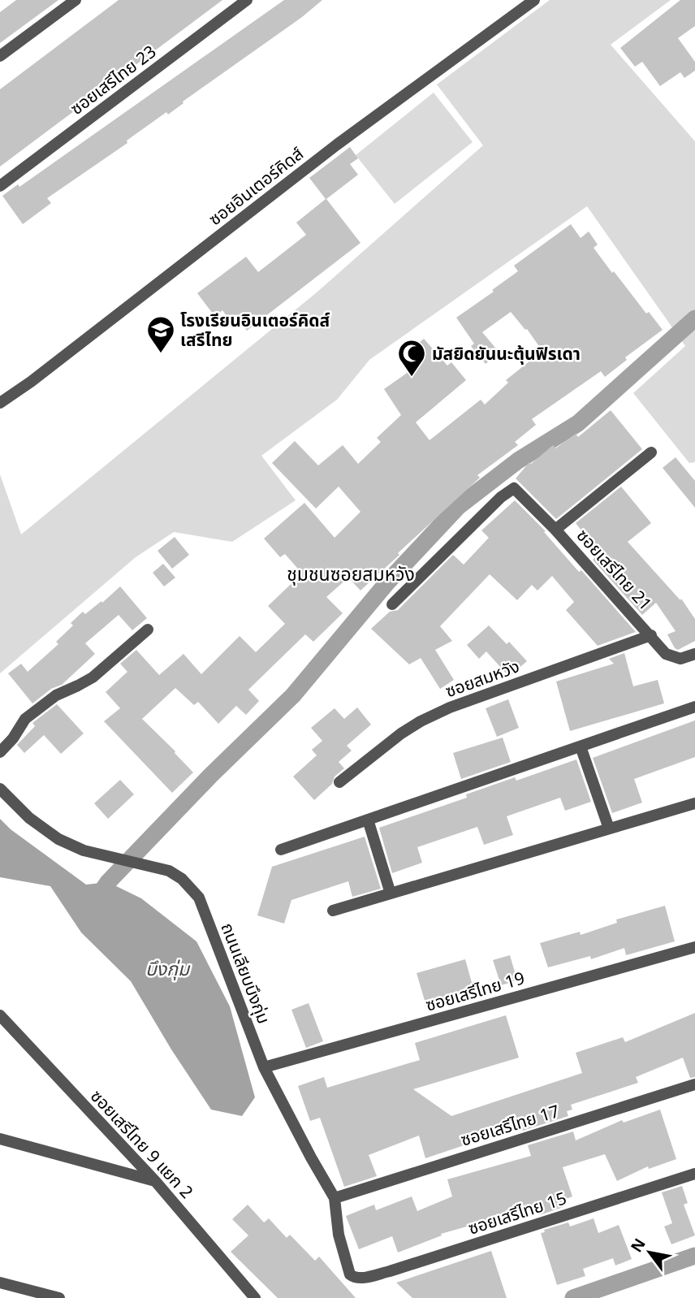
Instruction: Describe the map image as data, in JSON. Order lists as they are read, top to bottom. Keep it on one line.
{"streets":{"street":["ซอยเสรีไทย 23","ซอยอินเตอร์คิดส์","ซอยเสรีไทย 21","ซอยสมหวัง","ถนนเลียบบึงกุ่ม","ซอยเสรีไทย 19","ซอยเสรีไทย 17","ซอยเสรีไทย 9 แยก 2","ซอยเสรีไทย 15"]},"crossings":[["ซอยเสรีไทย 21","ซอยสมหวัง"],["ถนนเลียบบึงกุ่ม","ซอยเสรีไทย 19"],["ถนนเลียบบึงกุ่ม","ซอยเสรีไทย 17"],["ถนนเลียบบึงกุ่ม","ซอยเสรีไทย 15"]],"districts":["ชุมชนซอยสมหวัง"],"water":["บึงกุ่ม"],"places":{"school or university":["โรงเรียนอินเตอร์คิดส์ เสรีไทย"],"mosque":["มัสยิดยันนะตุ้นฟิรเดา"]},"north":"top left"}
